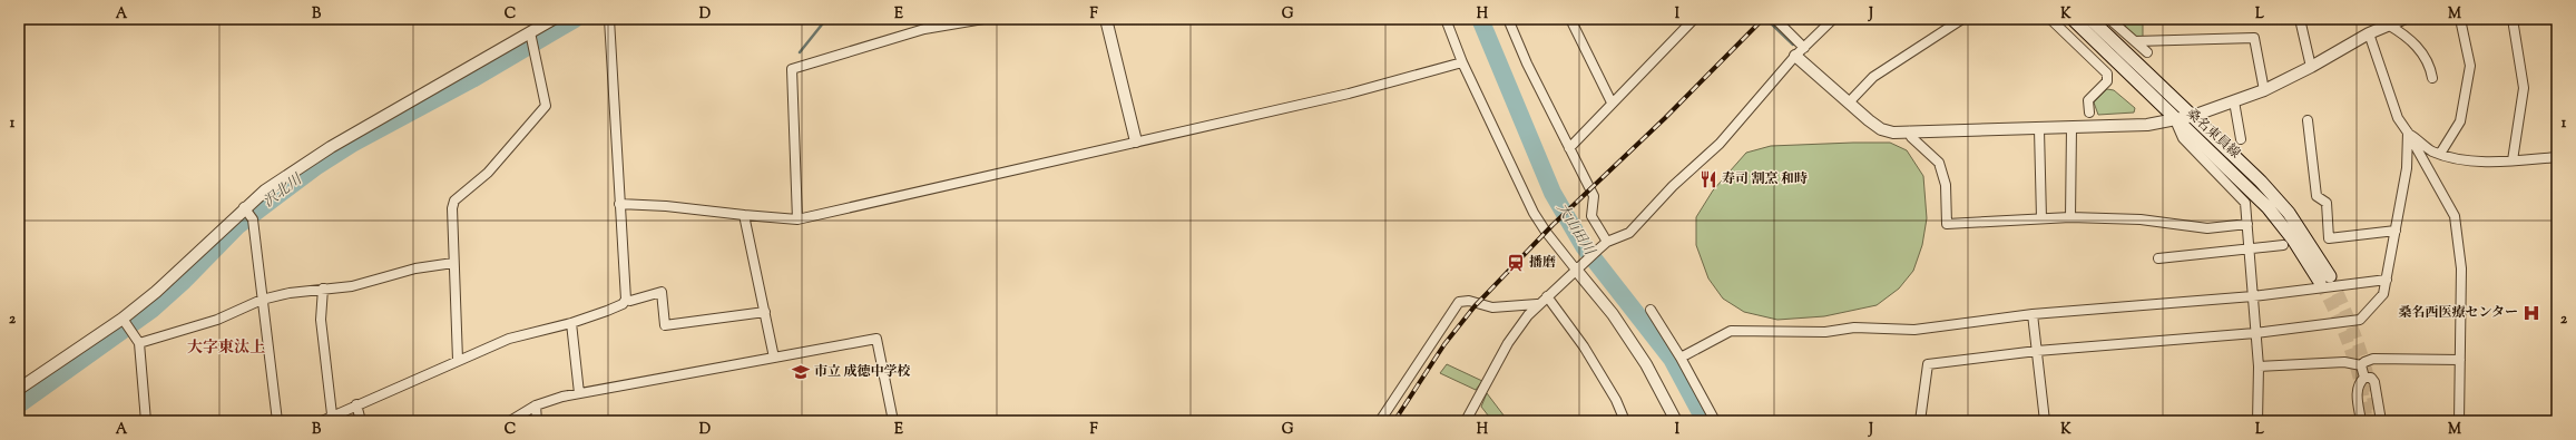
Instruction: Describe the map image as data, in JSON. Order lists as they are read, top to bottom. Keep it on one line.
{"streets":{"main road":["桑名東員線"]},"districts":["大字東汰上"],"water":["沢北川","大山田川"],"places":{"restaurant":["寿司 割烹 和時"],"station":["播磨"],"hospital":["桑名西医療センター"],"school or university":["市立 成徳中学校"]},"grid":{"columns":["A","B","C","D","E","F","G","H","I","J","K","L","M"],"rows":["1","2"]}}
